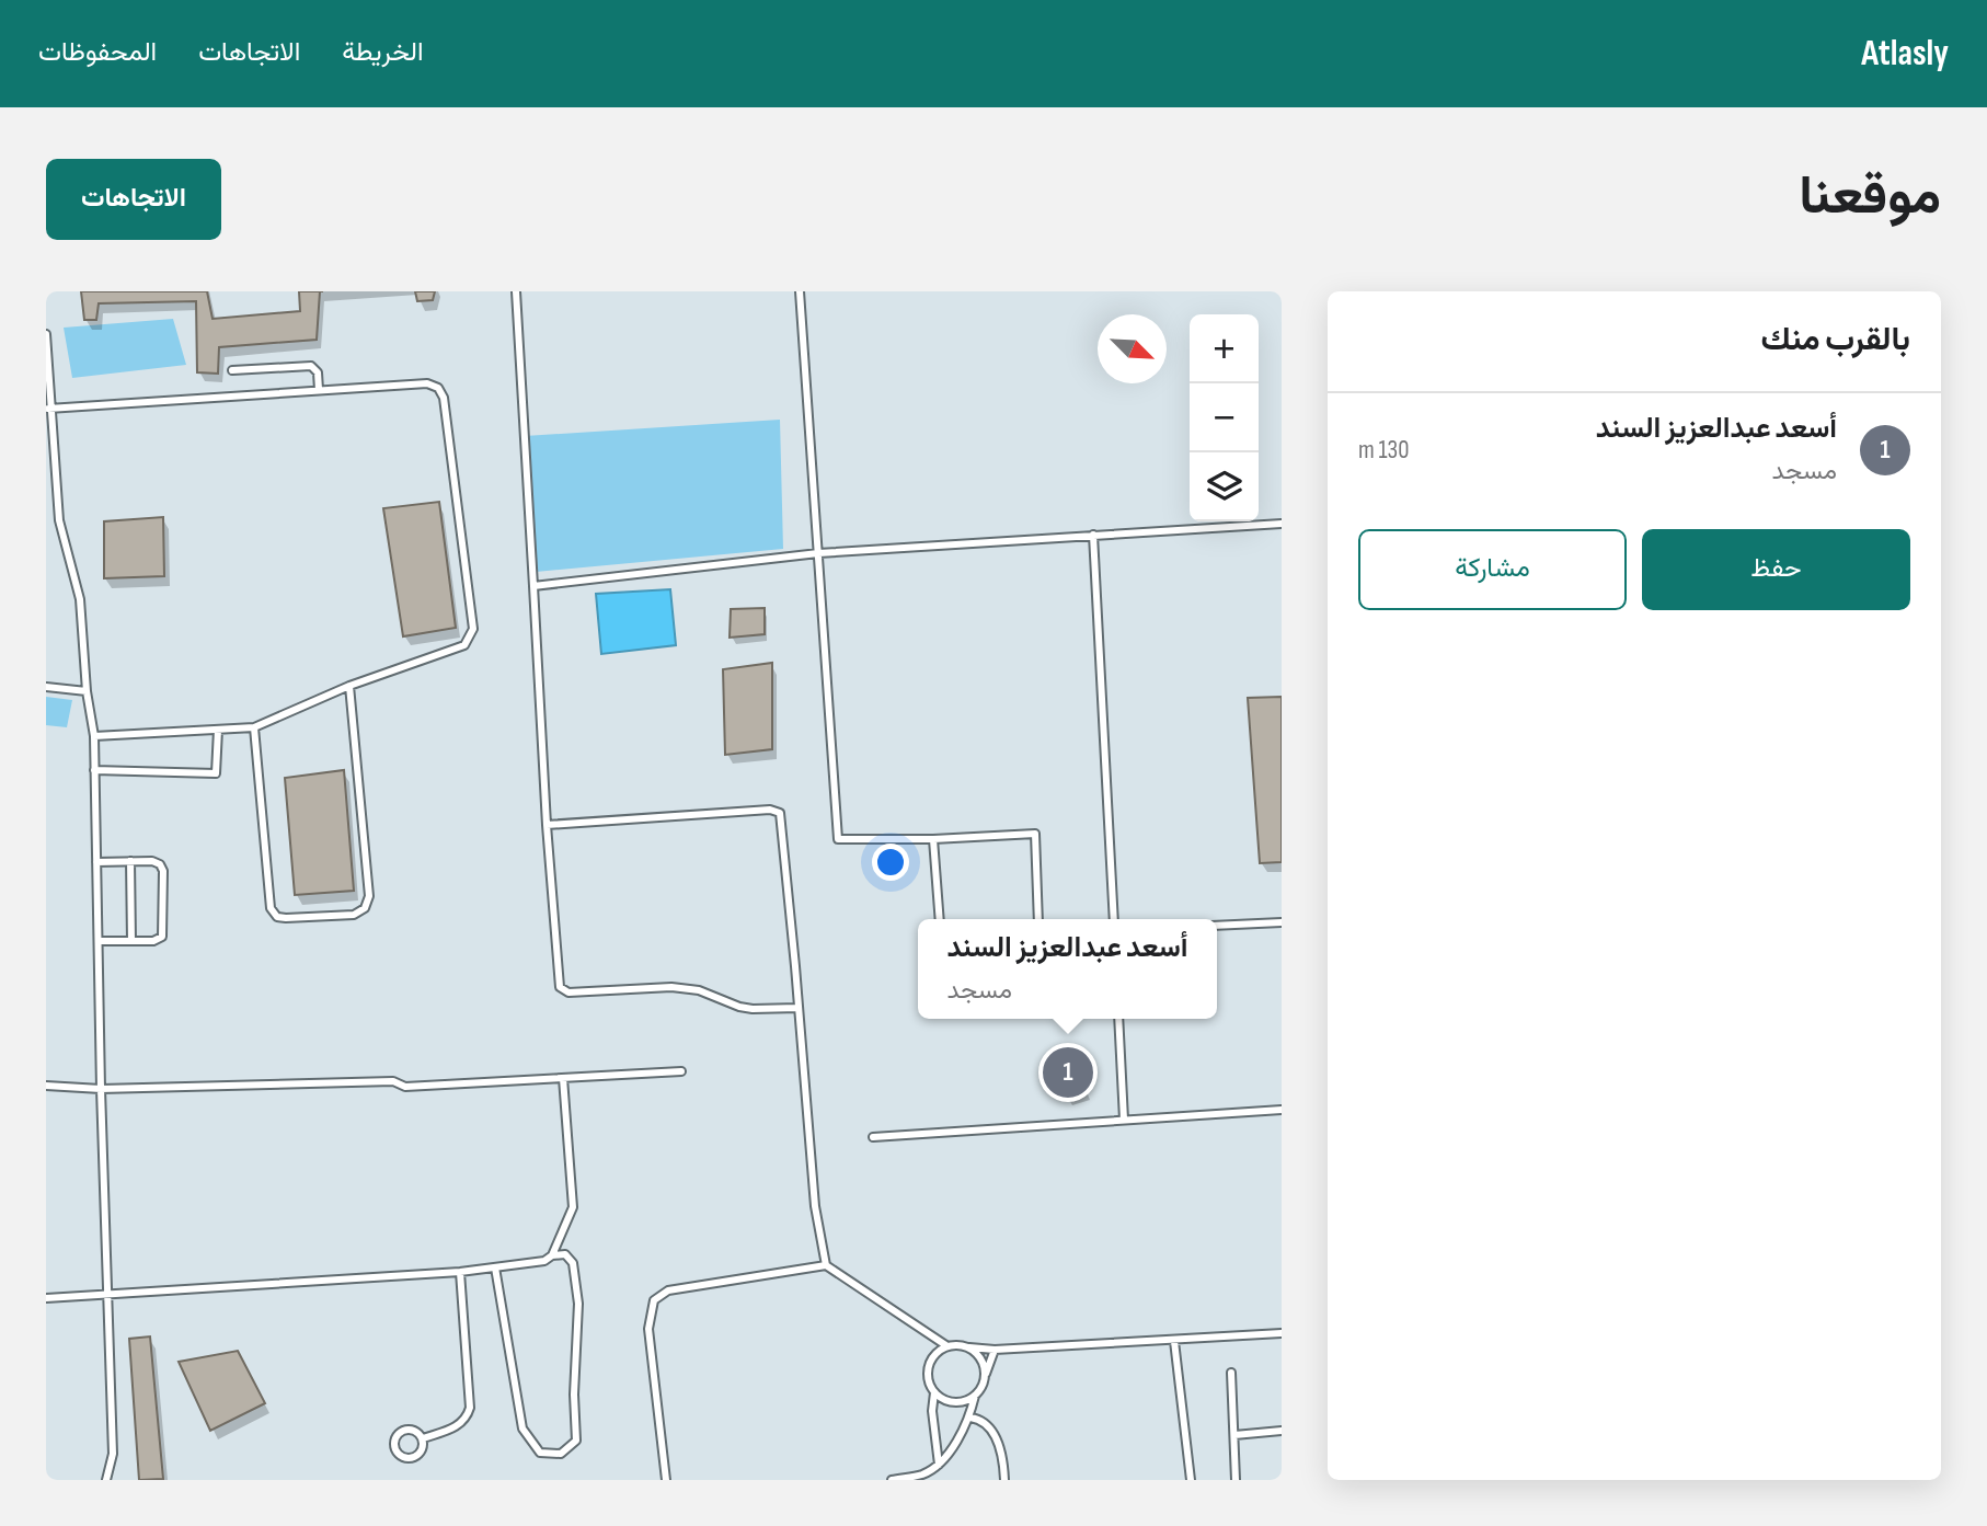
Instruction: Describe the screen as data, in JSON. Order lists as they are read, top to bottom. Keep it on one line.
{"north":"bottom right","page":{"header":"Atlasly","nav":["الخريطة","الاتجاهات","المحفوظات"],"title":"موقعنا","buttons":["الاتجاهات",["حفظ","مشاركة"]],"heading":"بالقرب منك","map_buttons":["+","−"],"list":[{"mark":"1","name":"أسعد عبدالعزيز السند","note":"مسجد","value":"130 m"}],"popup":["أسعد عبدالعزيز السند","مسجد"],"pins":"1"}}
